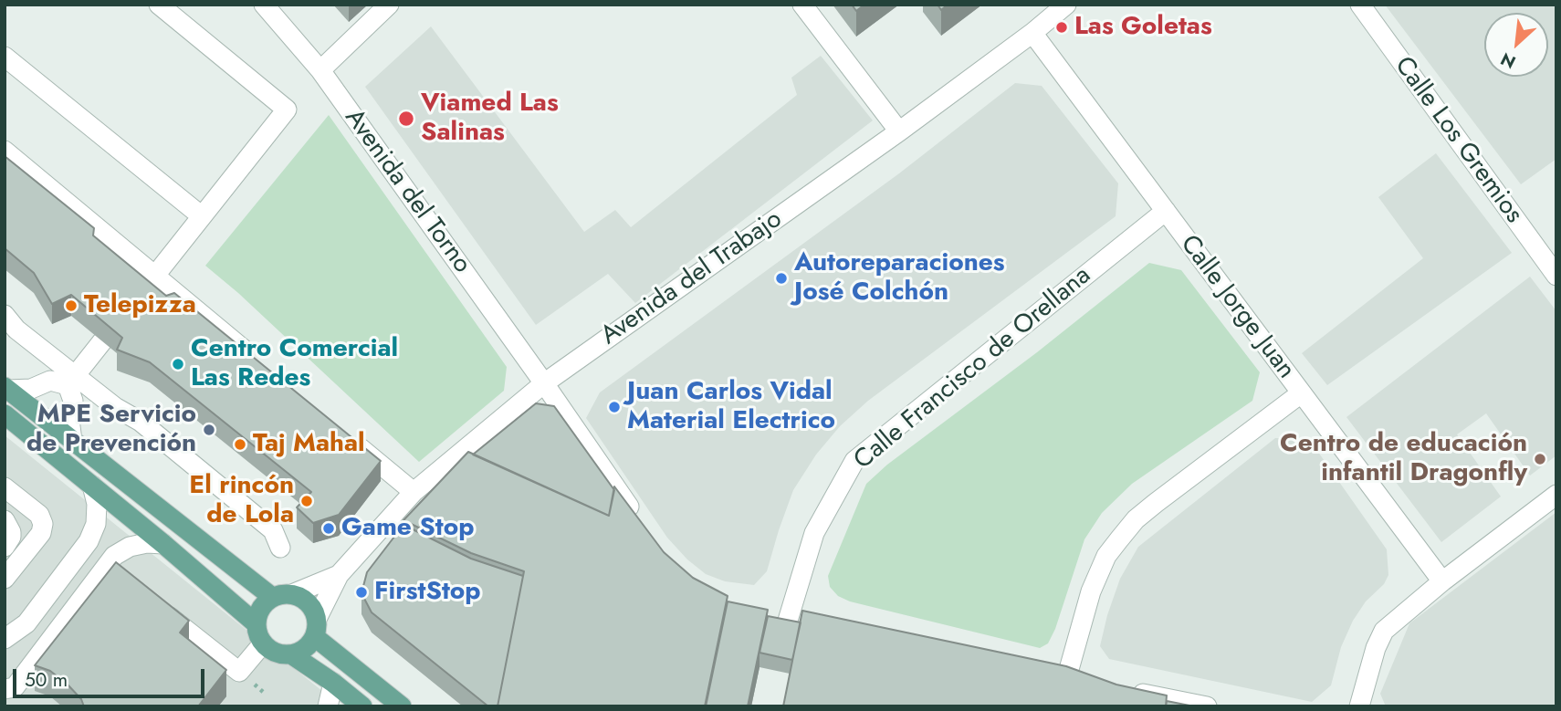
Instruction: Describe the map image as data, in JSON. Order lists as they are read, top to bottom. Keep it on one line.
{"streets":{"street":["Calle Los Gremios","Avenida del Torno","Avenida del Trabajo","Calle Jorge Juan","Calle Francisco de Orellana"]},"crossings":[["Avenida del Torno","Avenida del Trabajo"],["Avenida del Trabajo","Calle Jorge Juan"],["Calle Jorge Juan","Calle Francisco de Orellana"]],"places":["Las Goletas","Viamed Las Salinas","Autoreparaciones José Colchón","Telepizza","Centro Comercial Las Redes","Juan Carlos Vidal Material Electrico","MPE Servicio de Prevención","Taj Mahal","Centro de educación infantil Dragonfly","El rincón de Lola","Game Stop","FirstStop"],"scale_bar":"50 m","north":"bottom left"}
